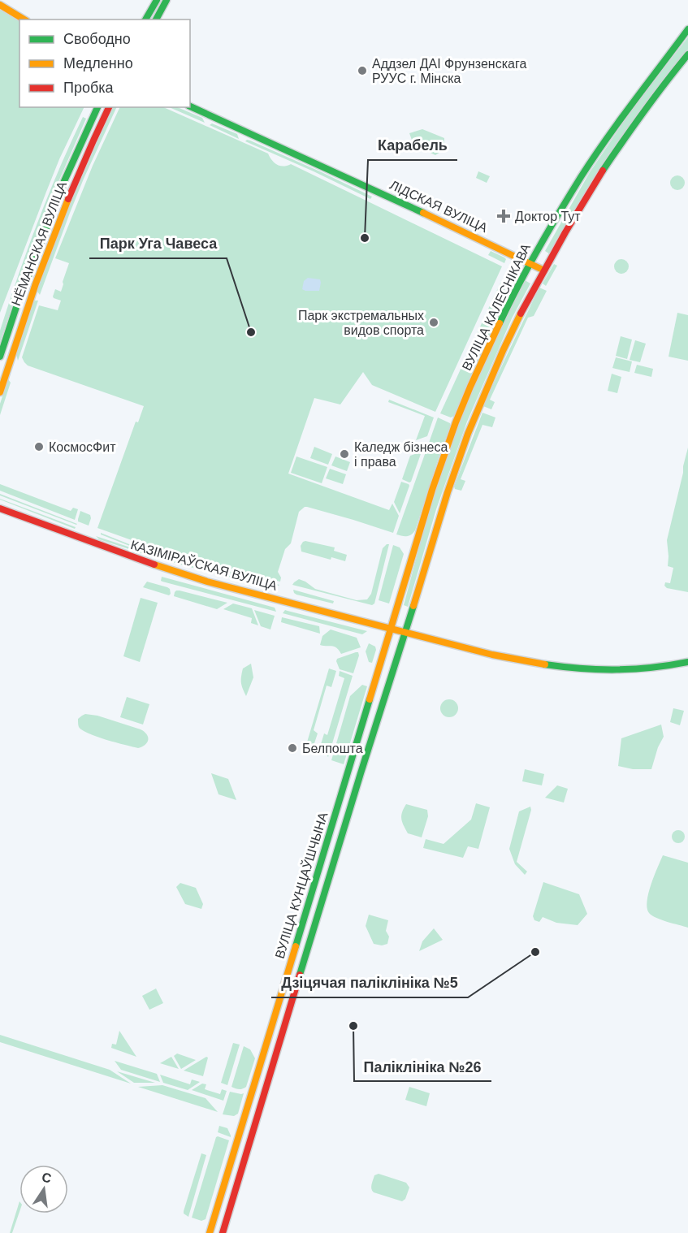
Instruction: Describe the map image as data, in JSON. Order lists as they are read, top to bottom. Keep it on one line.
{"streets":{"main road":["ЛІДСКАЯ ВУЛІЦА","НЁМАНСКАЯ ВУЛІЦА","ВУЛІЦА КАЛЕСНІКАВА","КАЗІМІРАЎСКАЯ ВУЛІЦА","ВУЛІЦА КУНЦАЎШЧЫНА"]},"crossings":[["ЛІДСКАЯ ВУЛІЦА","ВУЛІЦА КАЛЕСНІКАВА"],["ВУЛІЦА КАЛЕСНІКАВА","КАЗІМІРАЎСКАЯ ВУЛІЦА"],["ВУЛІЦА КАЛЕСНІКАВА","ВУЛІЦА КУНЦАЎШЧЫНА"],["КАЗІМІРАЎСКАЯ ВУЛІЦА","ВУЛІЦА КУНЦАЎШЧЫНА"]],"places":{"other":["Аддзел ДАІ Фрунзенскага РУУС г. Мінска","Карабель","Парк экстремальных видов спорта","Парк Уга Чавеса","КосмосФит","Каледж бізнеса і права","Белпошта","Дзіцячая паліклініка №5","Паліклініка №26"],"health":["Доктор Тут"]},"legend":["Свободно","Медленно","Пробка"],"north":"top"}
